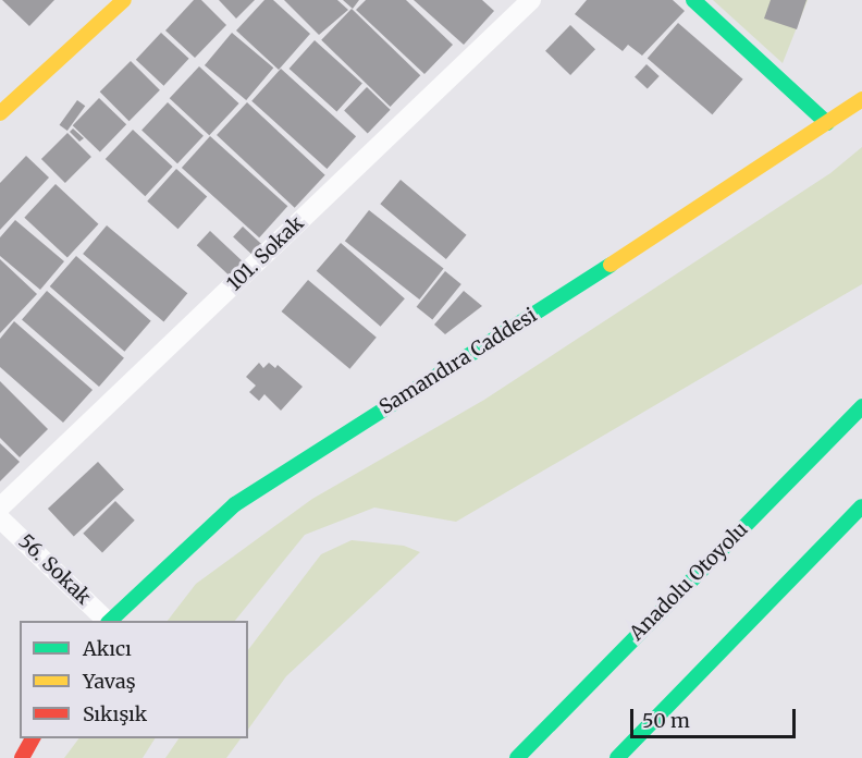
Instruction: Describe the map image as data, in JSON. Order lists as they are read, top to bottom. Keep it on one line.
{"streets":{"main road":["Samandıra Caddesi","Anadolu Otoyolu"],"street":["101. Sokak","56. Sokak"]},"legend":["Akıcı","Yavaş","Sıkışık"],"scale_bar":"50 m"}
